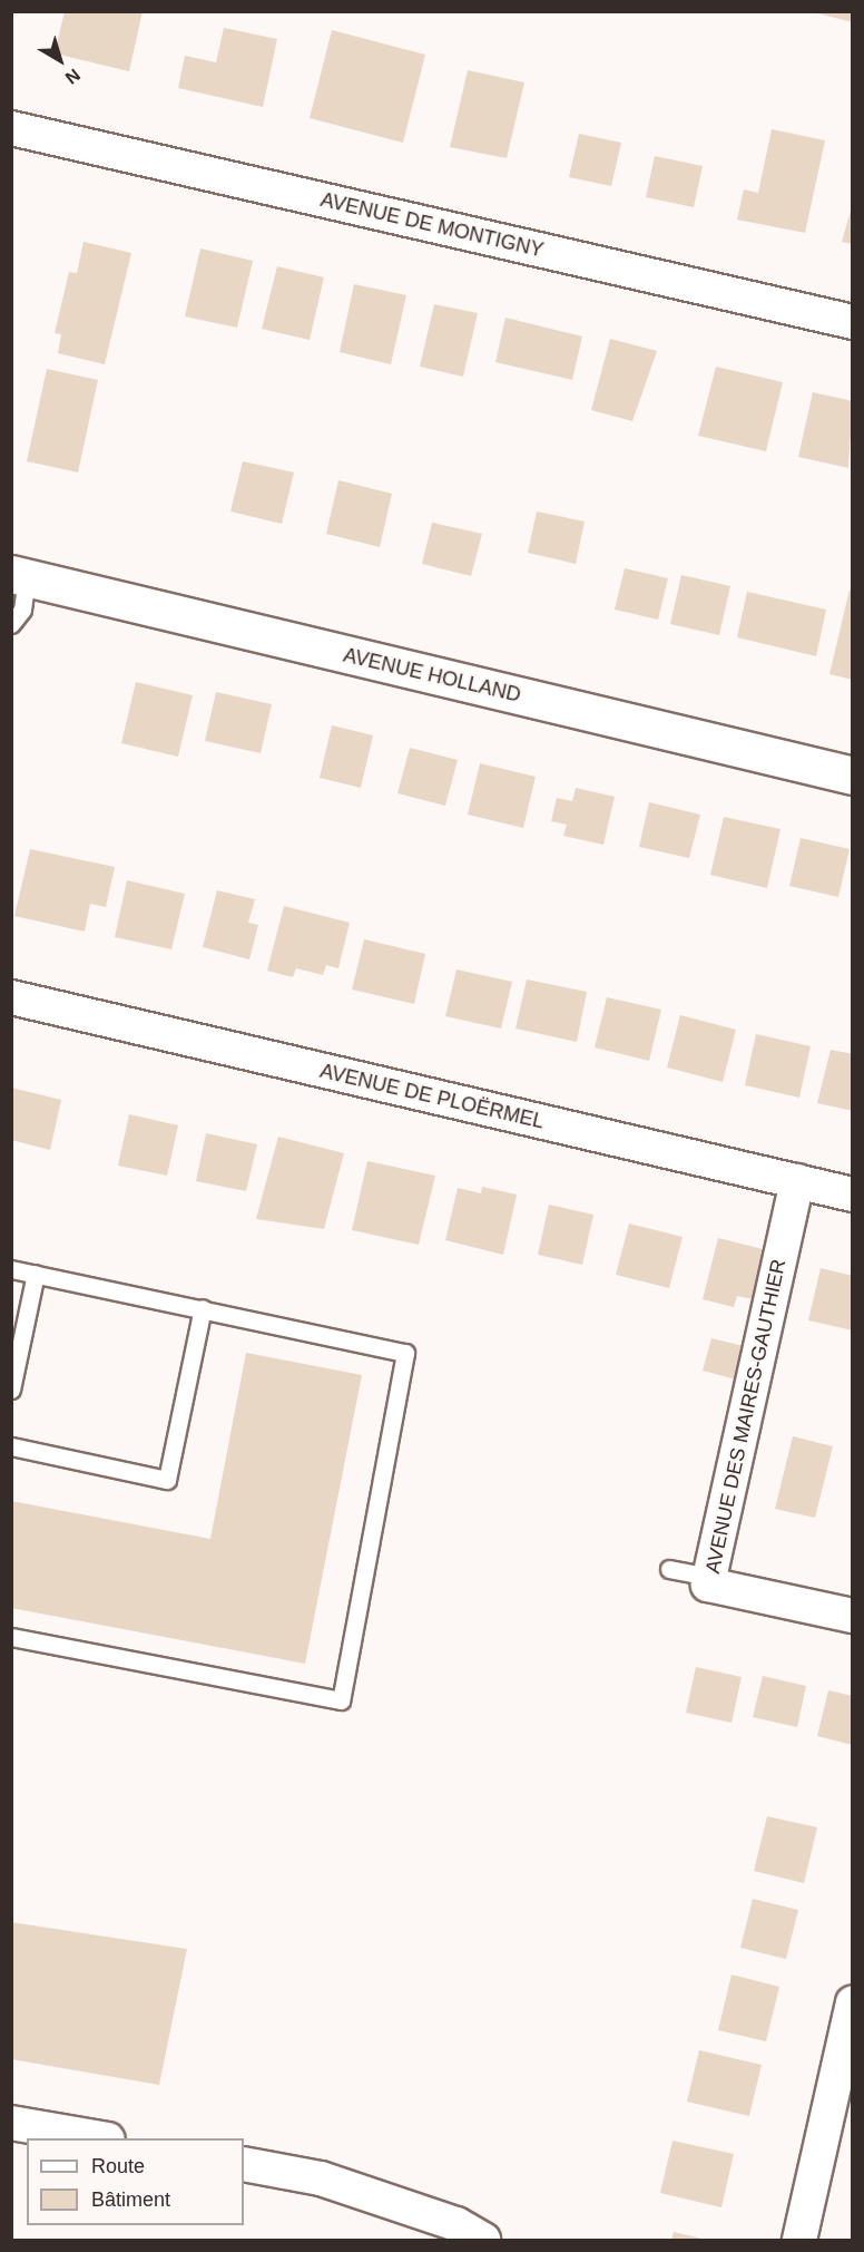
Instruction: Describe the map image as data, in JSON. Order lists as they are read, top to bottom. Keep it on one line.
{"streets":{"main road":["AVENUE HOLLAND"],"street":["AVENUE DE MONTIGNY","AVENUE DE PLOËRMEL","AVENUE DES MAIRES-GAUTHIER"]},"crossings":[["AVENUE DE PLOËRMEL","AVENUE DES MAIRES-GAUTHIER"]],"legend":["Route","Bâtiment"],"north":"bottom right"}
